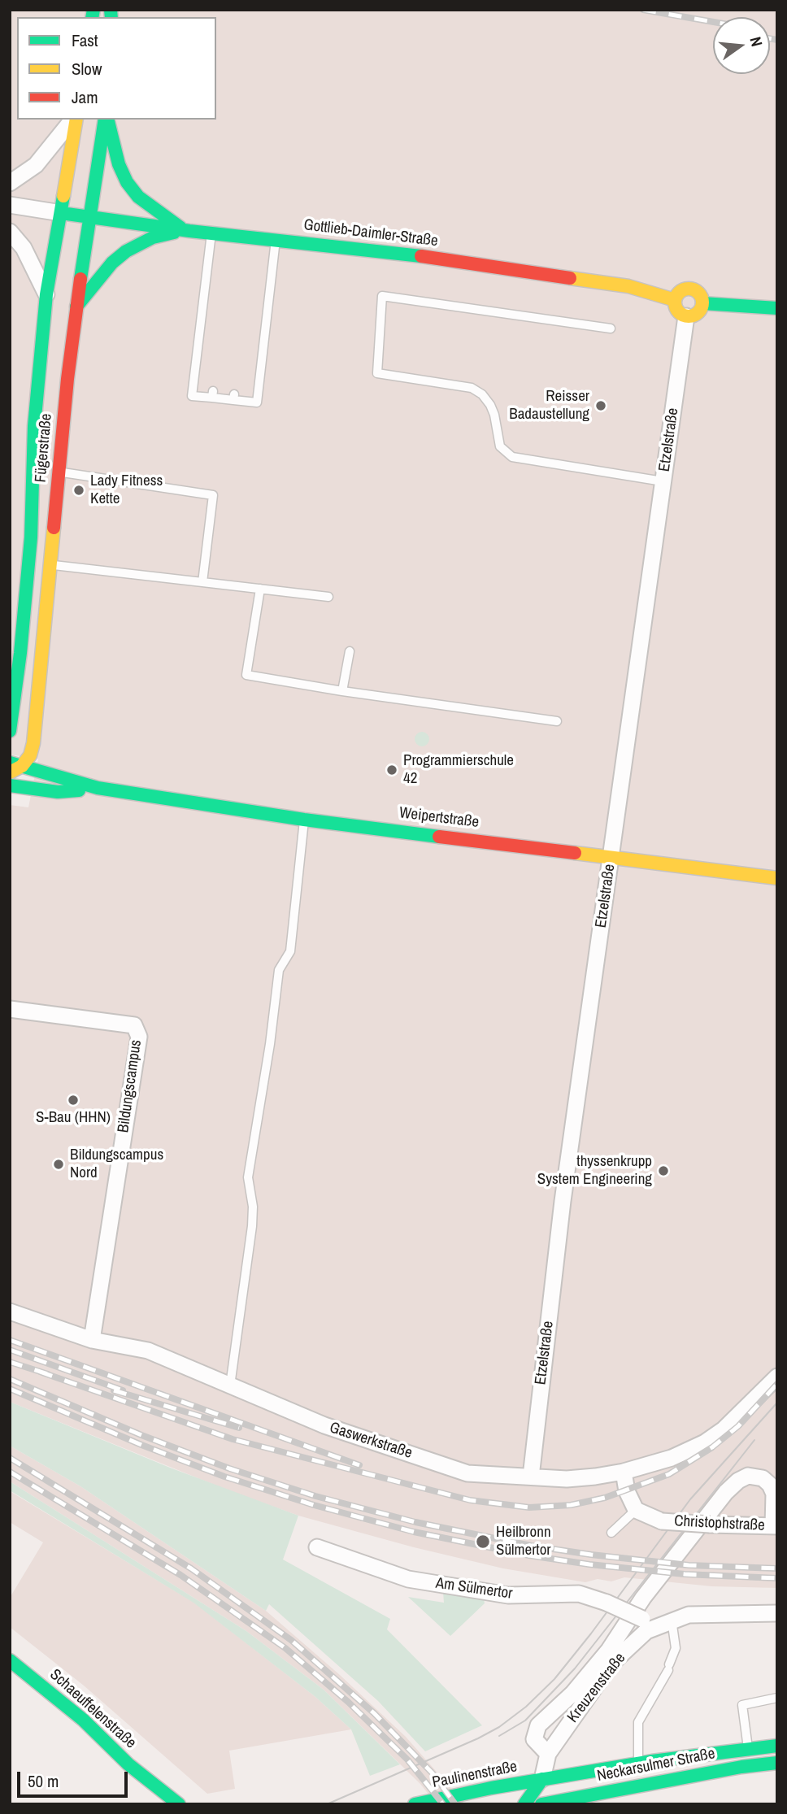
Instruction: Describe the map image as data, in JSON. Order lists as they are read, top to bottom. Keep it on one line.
{"streets":{"main road":["Gottlieb-Daimler-Straße","Fügerstraße","Weipertstraße","Schaeuffelenstraße","Neckarsulmer Straße","Paulinenstraße"],"street":["Etzelstraße","Bildungscampus","Gaswerkstraße","Christophstraße","Am Sülmertor","Kreuzenstraße"]},"crossings":[["Gottlieb-Daimler-Straße","Etzelstraße"],["Gottlieb-Daimler-Straße","Fügerstraße"],["Etzelstraße","Weipertstraße"],["Etzelstraße","Gaswerkstraße"],["Fügerstraße","Weipertstraße"],["Bildungscampus","Gaswerkstraße"],["Am Sülmertor","Kreuzenstraße"],["Kreuzenstraße","Neckarsulmer Straße"],["Kreuzenstraße","Paulinenstraße"],["Neckarsulmer Straße","Paulinenstraße"]],"places":["Reisser Badaustellung","Lady Fitness Kette","Programmierschule 42","S-Bau (HHN)","Bildungscampus Nord","thyssenkrupp System Engineering","Heilbronn Sülmertor"],"legend":["Fast","Slow","Jam"],"scale_bar":"50 m","north":"right"}
